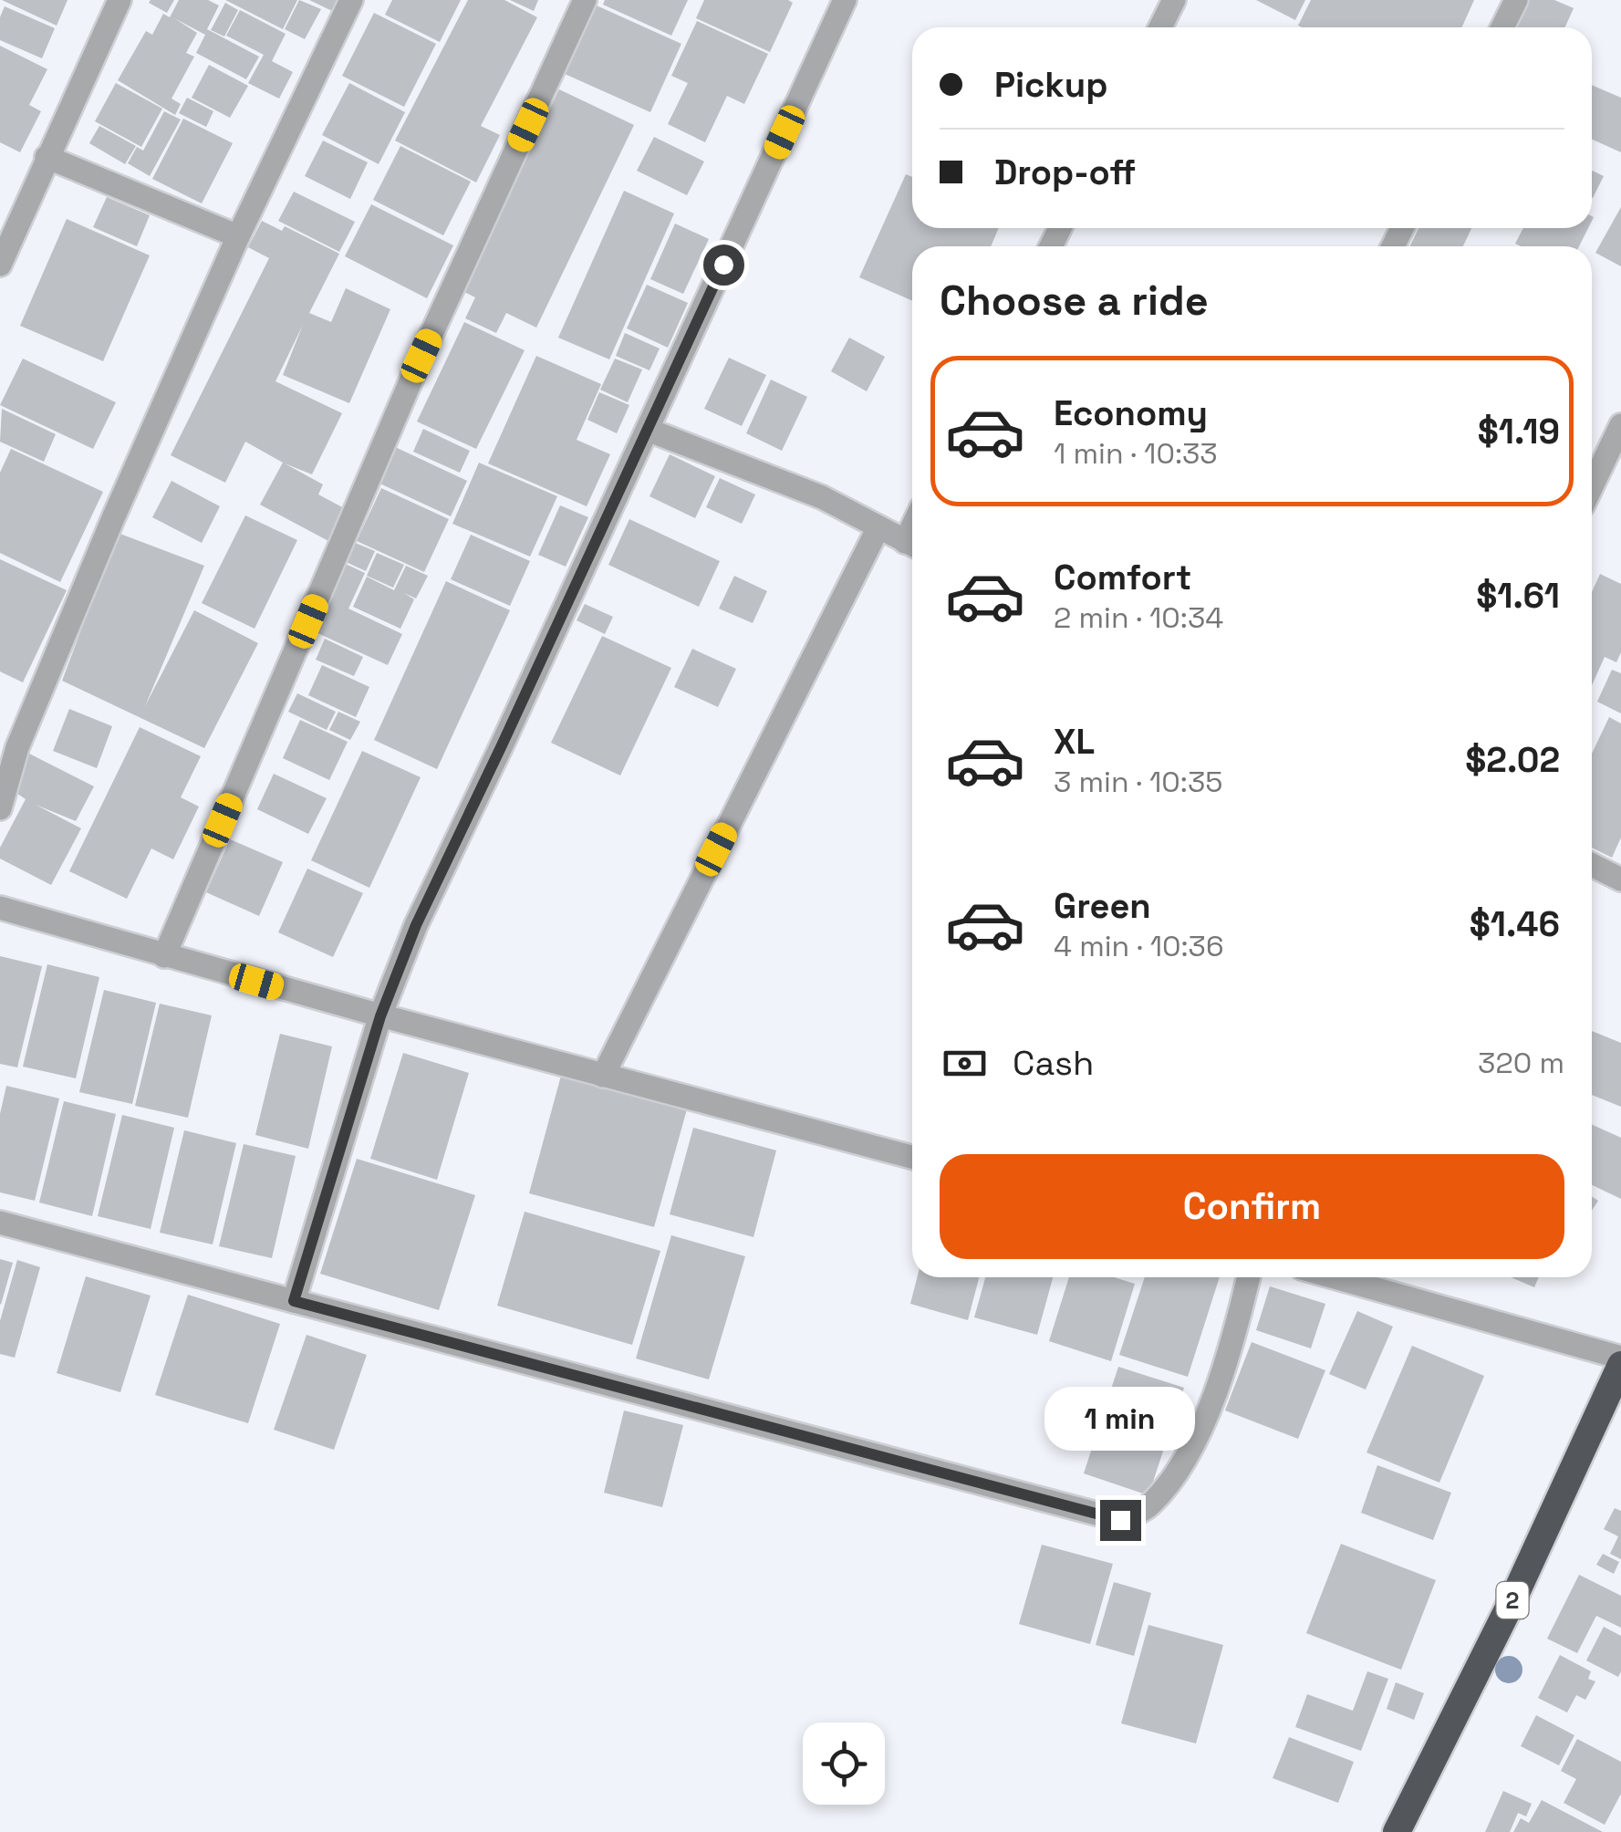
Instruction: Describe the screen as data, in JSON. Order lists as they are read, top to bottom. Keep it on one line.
{"streets":{"highway":["2"]},"page":{"banner":["Pickup","Drop-off"],"heading":"Choose a ride","list":[{"name":"Economy","note":"1 min · 10:33","value":"$1.19"},{"name":"Comfort","note":"2 min · 10:34","value":"$1.61"},{"name":"XL","note":"3 min · 10:35","value":"$2.02"},{"name":"Green","note":"4 min · 10:36","value":"$1.46"}],"pay":["Cash","320 m"],"buttons":"Confirm","bubble":"1 min"}}
